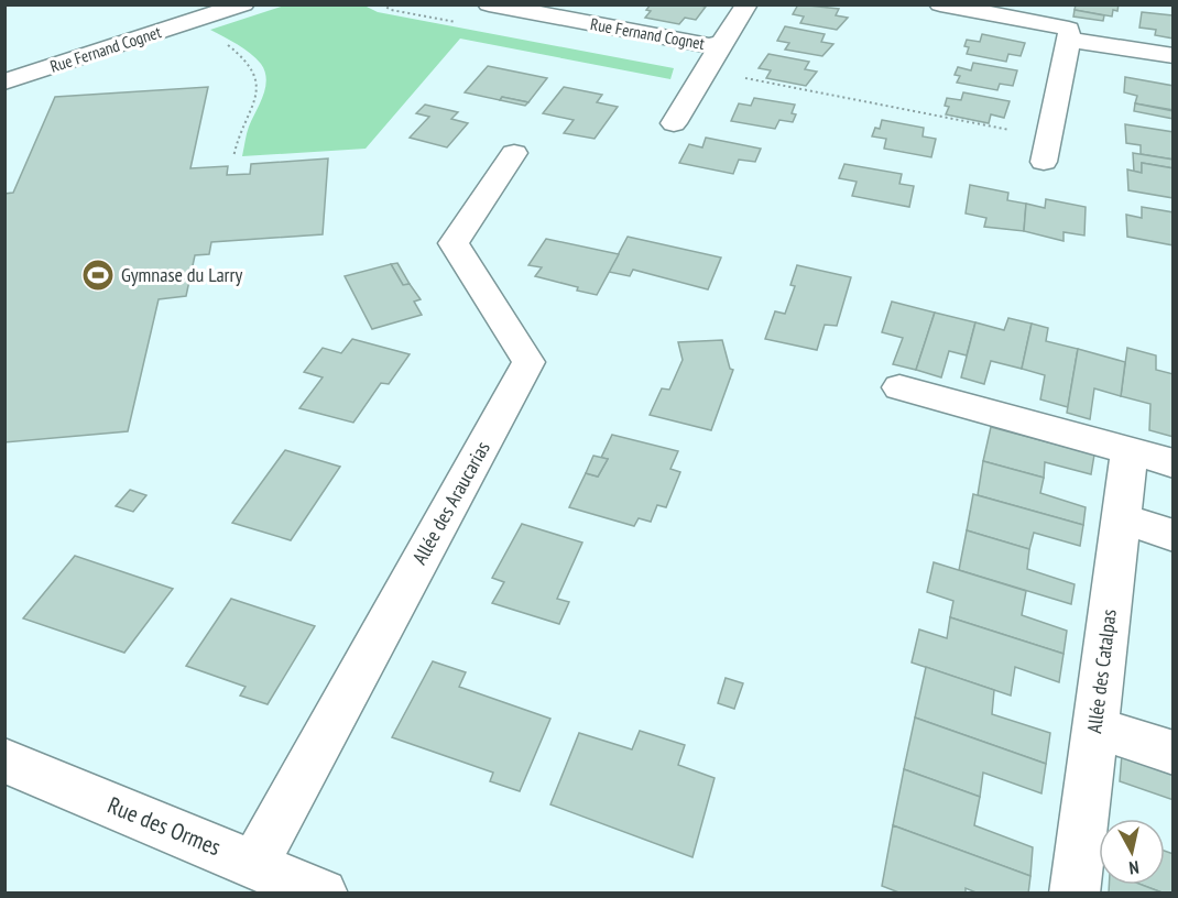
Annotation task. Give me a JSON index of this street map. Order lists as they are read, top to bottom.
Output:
{
  "streets": {
    "street": [
      "Rue Fernand Cognet",
      "Allée des Araucarias",
      "Allée des Catalpas",
      "Rue des Ormes"
    ]
  },
  "crossings": [
    ["Allée des Araucarias", "Rue des Ormes"]
  ],
  "places": {
    "sports": ["Gymnase du Larry"]
  },
  "north": "bottom"
}
